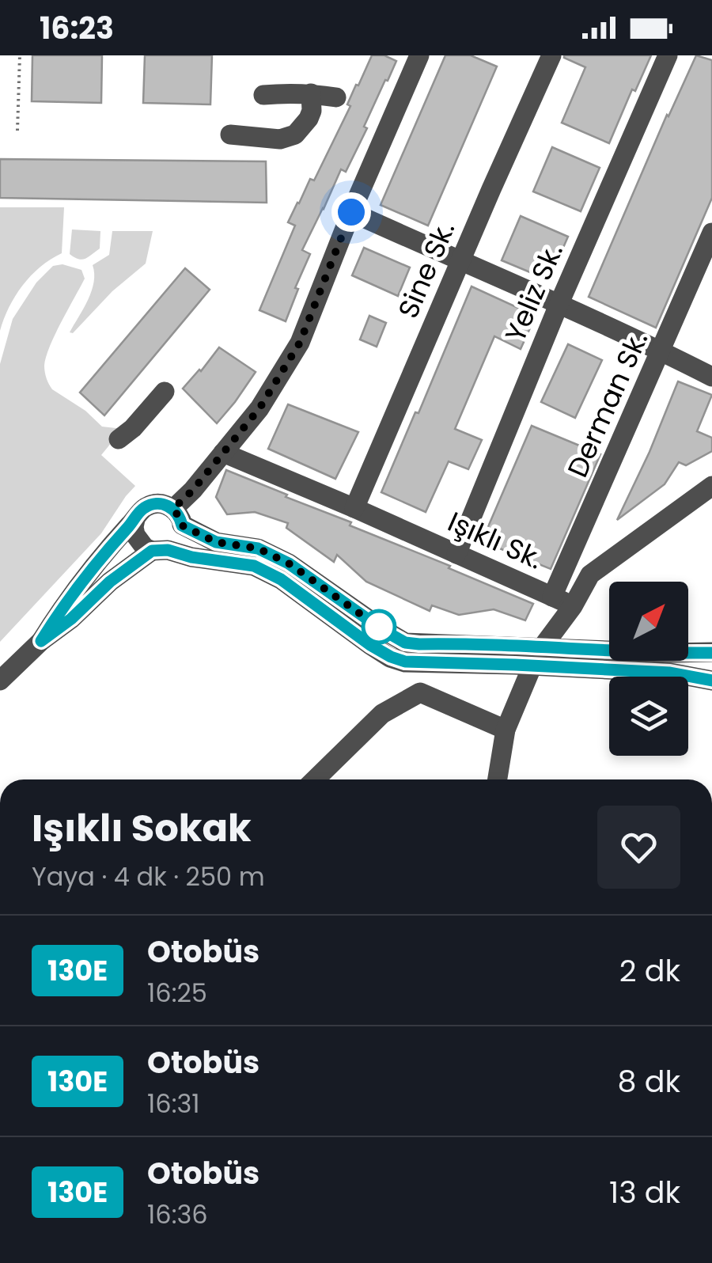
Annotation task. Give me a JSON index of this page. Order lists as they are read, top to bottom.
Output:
{
  "streets": {
    "street": [
      "Sine Sk.",
      "Yeliz Sk.",
      "Derman Sk.",
      "Işıklı Sk."
    ]
  },
  "crossings": [
    ["Sine Sk.", "Işıklı Sk."],
    ["Yeliz Sk.", "Işıklı Sk."],
    ["Derman Sk.", "Işıklı Sk."]
  ],
  "lines": ["bus line 130E"],
  "north": "top right",
  "page": {
    "status": "16:23",
    "heading": ["Işıklı Sokak", "Yaya · 4 dk · 250 m"],
    "list": [
      {
        "mark": "130E",
        "name": "Otobüs",
        "note": "16:25",
        "value": "2 dk"
      },
      {
        "mark": "130E",
        "name": "Otobüs",
        "note": "16:31",
        "value": "8 dk"
      },
      {
        "mark": "130E",
        "name": "Otobüs",
        "note": "16:36",
        "value": "13 dk"
      }
    ]
  }
}
